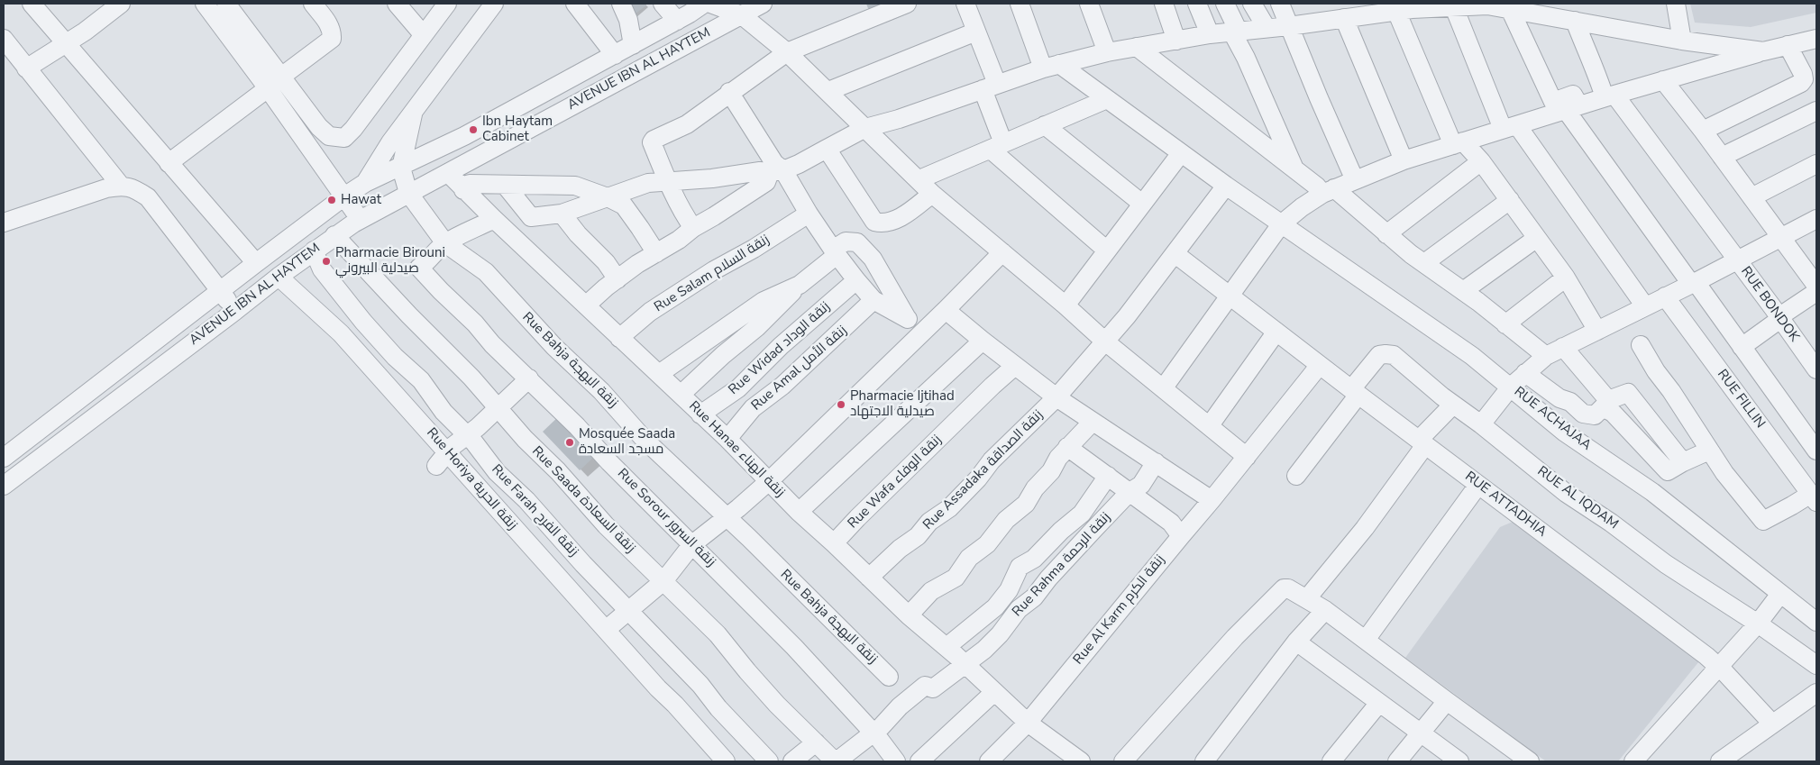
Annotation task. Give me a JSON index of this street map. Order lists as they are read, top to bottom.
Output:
{
  "streets": {
    "street": [
      "AVENUE IBN AL HAYTEM",
      "Rue Salam زنقة السلام",
      "RUE BONDOK",
      "Rue Widad زنقة الوداد",
      "Rue Bahja زنقة البهجة",
      "Rue Amal زنقة الأمل",
      "RUE FILLIN",
      "RUE ACHAJAA",
      "Rue Hanae زنقة الهناء",
      "Rue Assadaka زنقة الصداقة",
      "Rue Horiya زنقة الحرية",
      "Rue Wafa زنقة الوفاء",
      "RUE AL IQDAM",
      "Rue Saada زنقة السعادة",
      "RUE ATTADHIA",
      "Rue Farah زنقة الفرح",
      "Rue Sorour زنقة السرور",
      "Rue Rahma زنقة الرحمة",
      "Rue Al Karm زنقة الكرم"
    ]
  },
  "crossings": [
    ["AVENUE IBN AL HAYTEM", "Rue Bahja زنقة البهجة"],
    ["AVENUE IBN AL HAYTEM", "Rue Hanae زنقة الهناء"],
    ["AVENUE IBN AL HAYTEM", "Rue Horiya زنقة الحرية"],
    ["AVENUE IBN AL HAYTEM", "Rue Saada زنقة السعادة"],
    ["AVENUE IBN AL HAYTEM", "Rue Farah زنقة الفرح"],
    ["Rue Salam زنقة السلام", "Rue Hanae زنقة الهناء"],
    ["Rue Widad زنقة الوداد", "Rue Hanae زنقة الهناء"],
    ["Rue Bahja زنقة البهجة", "Rue Sorour زنقة السرور"],
    ["Rue Amal زنقة الأمل", "Rue Hanae زنقة الهناء"],
    ["RUE ACHAJAA", "Rue Assadaka زنقة الصداقة"],
    ["Rue Hanae زنقة الهناء", "Rue Assadaka زنقة الصداقة"],
    ["Rue Hanae زنقة الهناء", "Rue Wafa زنقة الوفاء"],
    ["Rue Hanae زنقة الهناء", "Rue Sorour زنقة السرور"],
    ["Rue Hanae زنقة الهناء", "Rue Rahma زنقة الرحمة"],
    ["Rue Hanae زنقة الهناء", "Rue Al Karm زنقة الكرم"],
    ["Rue Assadaka زنقة الصداقة", "RUE ATTADHIA"],
    ["RUE AL IQDAM", "RUE ATTADHIA"],
    ["RUE ATTADHIA", "Rue Al Karm زنقة الكرم"],
    ["Rue Sorour زنقة السرور", "Rue Rahma زنقة الرحمة"]
  ],
  "places": [
    "Ibn Haytam Cabinet",
    "Hawat",
    "Pharmacie Birouni صيدلية البيروني",
    "Pharmacie Ijtihad صيدلية الاجتهاد",
    "Mosquée Saada مسجد السعادة"
  ]
}
